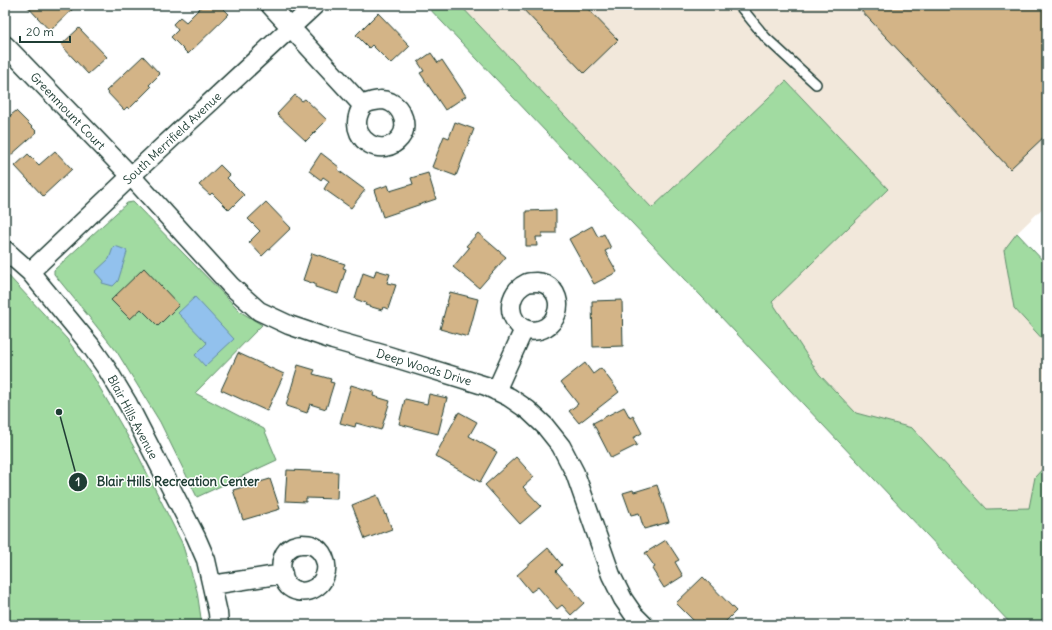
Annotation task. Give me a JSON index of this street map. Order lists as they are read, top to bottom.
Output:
{
  "streets": {
    "street": [
      "Greenmount Court",
      "South Merrifield Avenue",
      "Deep Woods Drive",
      "Blair Hills Avenue"
    ]
  },
  "crossings": [
    ["Greenmount Court", "South Merrifield Avenue"],
    ["Greenmount Court", "Deep Woods Drive"],
    ["South Merrifield Avenue", "Deep Woods Drive"],
    ["South Merrifield Avenue", "Blair Hills Avenue"]
  ],
  "places": ["Blair Hills Recreation Center"],
  "scale_bar": "20 m"
}
